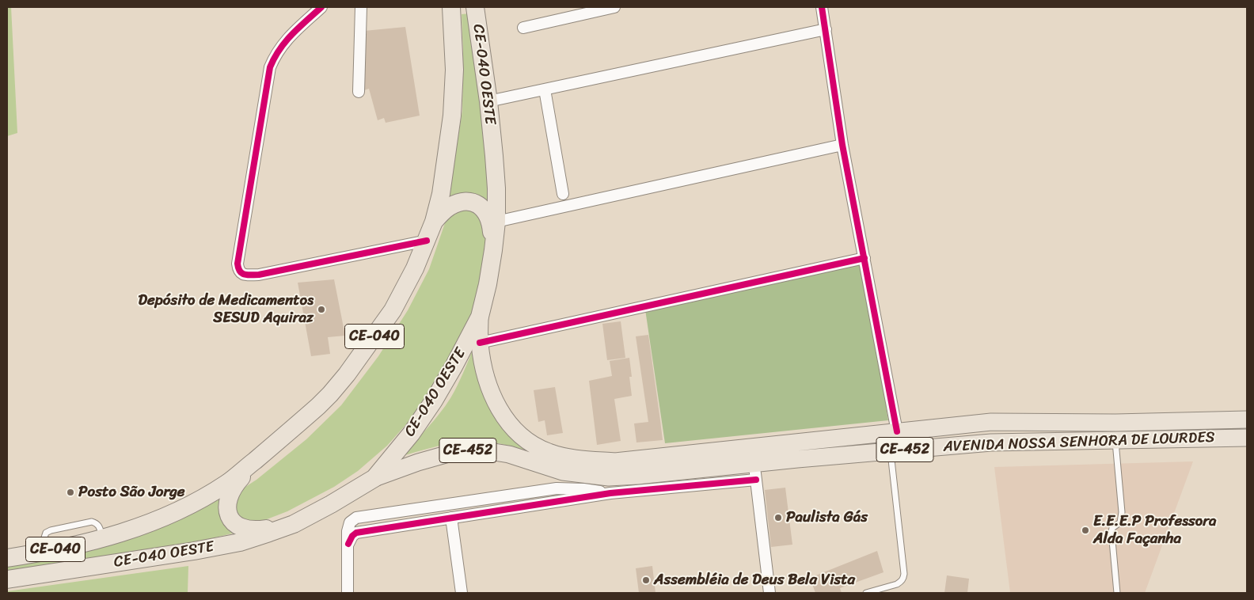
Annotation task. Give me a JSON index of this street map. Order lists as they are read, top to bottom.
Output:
{
  "streets": {
    "highway": ["CE-040 OESTE", "CE-040"],
    "main road": ["AVENIDA NOSSA SENHORA DE LOURDES", "CE-452"]
  },
  "crossings": [
    ["CE-040 OESTE", "AVENIDA NOSSA SENHORA DE LOURDES"],
    ["CE-040 OESTE", "CE-452"],
    ["AVENIDA NOSSA SENHORA DE LOURDES", "CE-452"]
  ],
  "places": [
    "Depósito de Medicamentos SESUD Aquiraz",
    "Posto São Jorge",
    "Paulista Gás",
    "E.E.E.P Professora Alda Façanha",
    "Assembléia de Deus Bela Vista"
  ]
}
